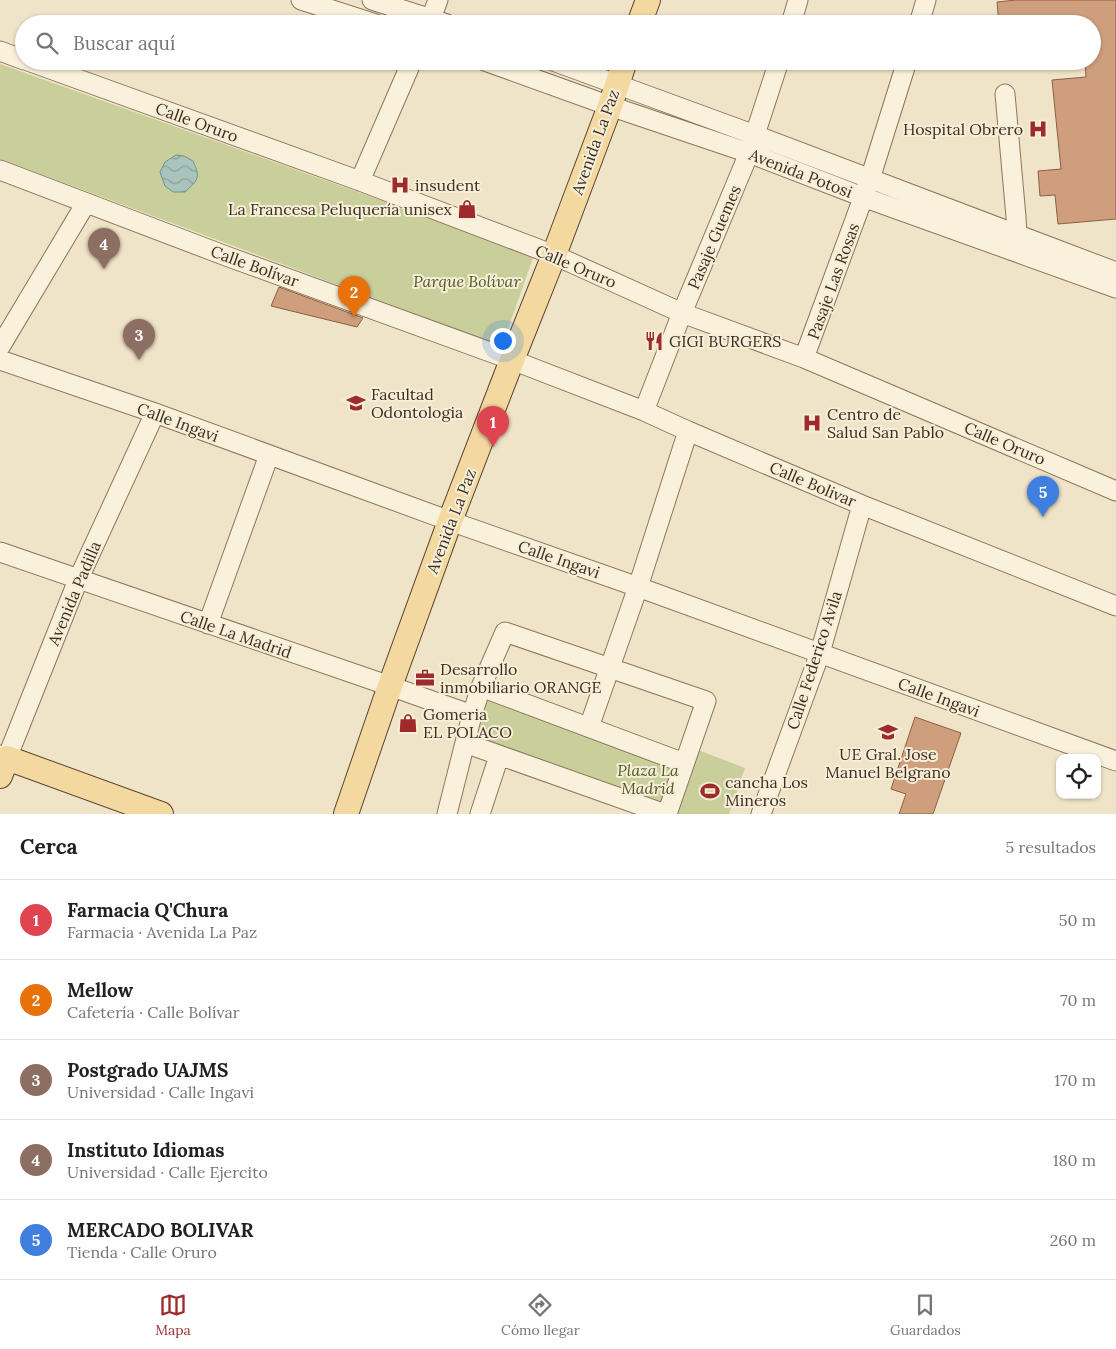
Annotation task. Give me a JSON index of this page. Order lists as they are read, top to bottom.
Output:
{
  "streets": {
    "main road": ["Avenida La Paz"],
    "street": [
      "Calle Oruro",
      "Avenida Potosi",
      "Pasaje Guemes",
      "Calle Bolívar",
      "Pasaje Las Rosas",
      "Calle Ingavi",
      "Calle Bolivar",
      "Avenida Padilla",
      "Calle La Madrid",
      "Calle Federico Avila"
    ]
  },
  "crossings": [
    ["Calle Oruro", "Avenida La Paz"],
    ["Calle Oruro", "Pasaje Guemes"],
    ["Calle Oruro", "Pasaje Las Rosas"],
    ["Avenida La Paz", "Avenida Potosi"],
    ["Avenida La Paz", "Calle Bolívar"],
    ["Avenida La Paz", "Calle Ingavi"],
    ["Avenida La Paz", "Calle Bolivar"],
    ["Avenida La Paz", "Calle La Madrid"],
    ["Avenida Potosi", "Pasaje Guemes"],
    ["Avenida Potosi", "Pasaje Las Rosas"],
    ["Pasaje Guemes", "Calle Bolivar"],
    ["Calle Bolívar", "Calle Bolivar"],
    ["Calle Ingavi", "Avenida Padilla"],
    ["Calle Ingavi", "Calle Federico Avila"],
    ["Calle Bolivar", "Calle Federico Avila"],
    ["Avenida Padilla", "Calle La Madrid"]
  ],
  "parks": ["Parque Bolívar", "Plaza La Madrid"],
  "places": {
    "hospital": ["Hospital Obrero", "insudent", "Centro de Salud San Pablo"],
    "shop": ["La Francesa Peluquería unisex", "Gomeria EL POLACO"],
    "restaurant": ["GIGI BURGERS"],
    "school or university": ["Facultad Odontologia", "UE Gral. Jose Manuel Belgrano"],
    "office": ["Desarrollo inmobiliario ORANGE"],
    "sports": ["cancha Los Mineros"]
  },
  "page": {
    "search": "Buscar aquí",
    "pins": [
      "4",
      "2",
      "3",
      "1",
      "5"
    ],
    "heading": ["Cerca", "5 resultados"],
    "list": [
      {
        "mark": "1",
        "name": "Farmacia Q'Chura",
        "note": "Farmacia · Avenida La Paz",
        "value": "50 m"
      },
      {
        "mark": "2",
        "name": "Mellow",
        "note": "Cafetería · Calle Bolívar",
        "value": "70 m"
      },
      {
        "mark": "3",
        "name": "Postgrado UAJMS",
        "note": "Universidad · Calle Ingavi",
        "value": "170 m"
      },
      {
        "mark": "4",
        "name": "Instituto Idiomas",
        "note": "Universidad · Calle Ejercito",
        "value": "180 m"
      },
      {
        "mark": "5",
        "name": "MERCADO BOLIVAR",
        "note": "Tienda · Calle Oruro",
        "value": "260 m"
      }
    ],
    "nav": ["Mapa", "Cómo llegar", "Guardados"]
  }
}
